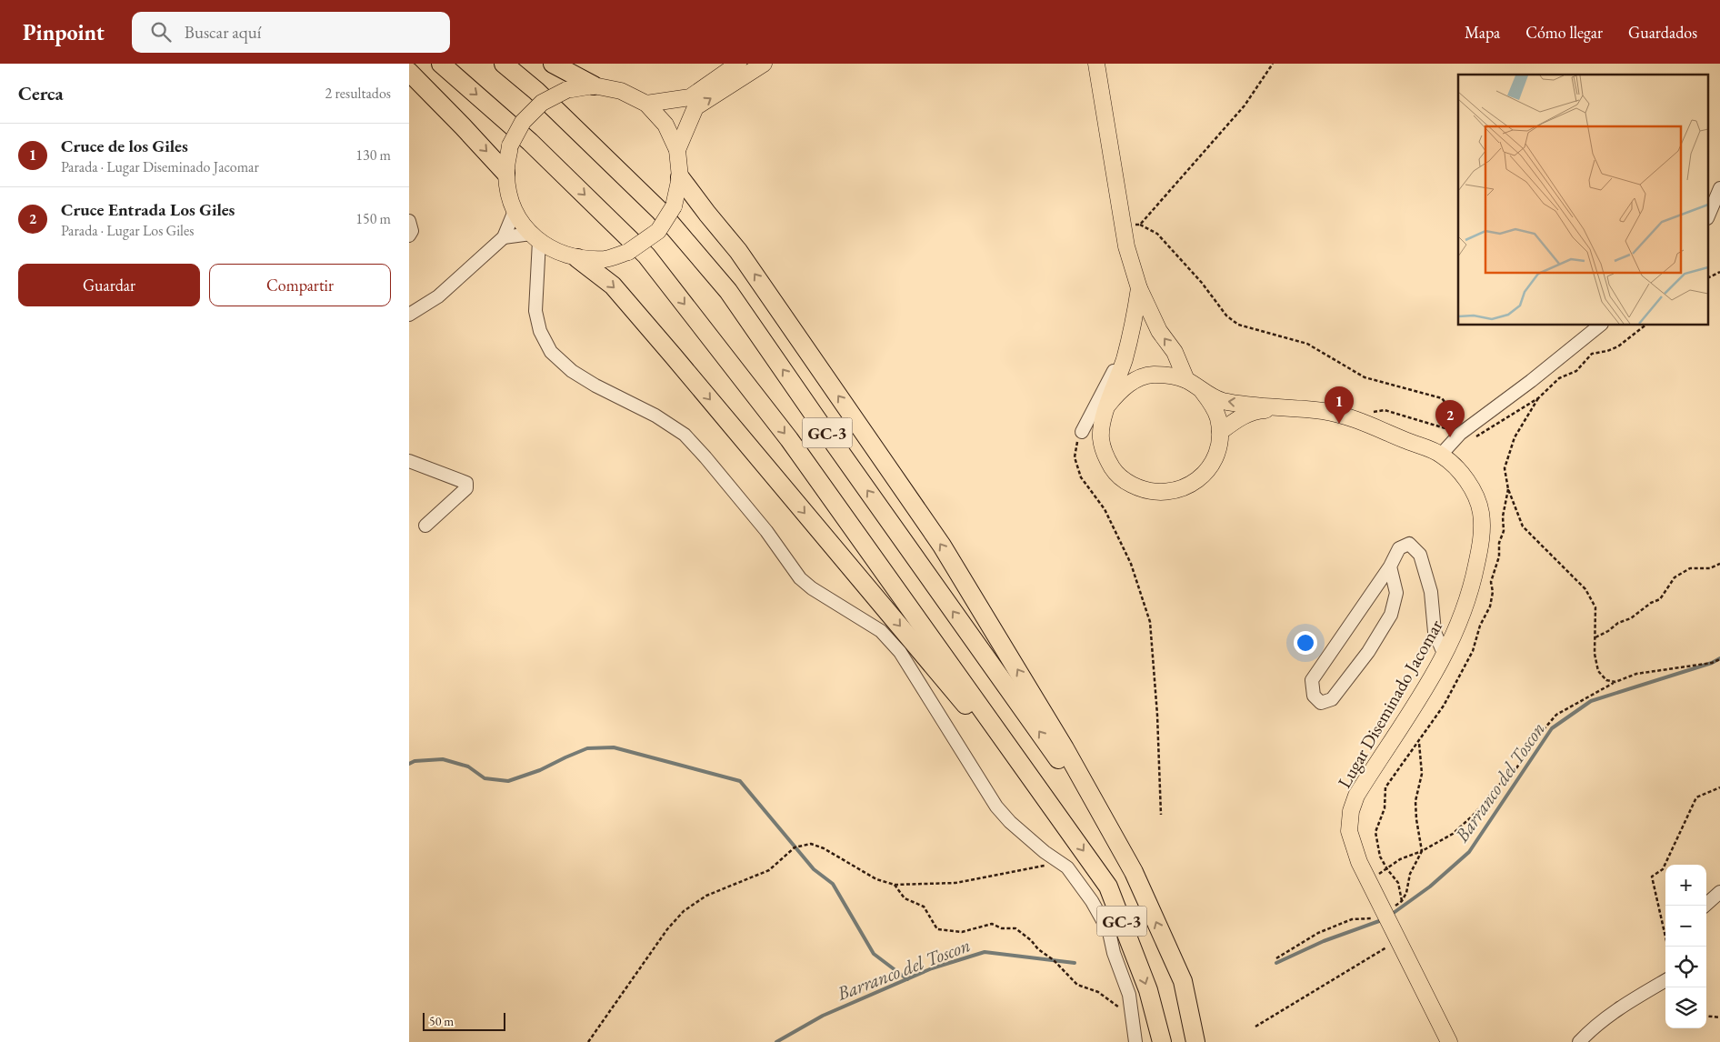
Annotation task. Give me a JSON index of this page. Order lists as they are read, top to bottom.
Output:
{
  "streets": {
    "highway": ["GC-3"],
    "main road": ["Lugar Diseminado Jacomar"]
  },
  "water": ["Barranco del Toscon"],
  "scale_bar": "50 m",
  "page": {
    "header": "Pinpoint",
    "search": "Buscar aquí",
    "nav": ["Mapa", "Cómo llegar", "Guardados"],
    "heading": ["Cerca", "2 resultados"],
    "list": [
      {
        "mark": "1",
        "name": "Cruce de los Giles",
        "note": "Parada · Lugar Diseminado Jacomar",
        "value": "130 m"
      },
      {
        "mark": "2",
        "name": "Cruce Entrada Los Giles",
        "note": "Parada · Lugar Los Giles",
        "value": "150 m"
      }
    ],
    "buttons": ["Guardar", "Compartir"],
    "pins": ["1", "2"],
    "map_buttons": ["+", "−"],
    "scale": "50 m"
  }
}
